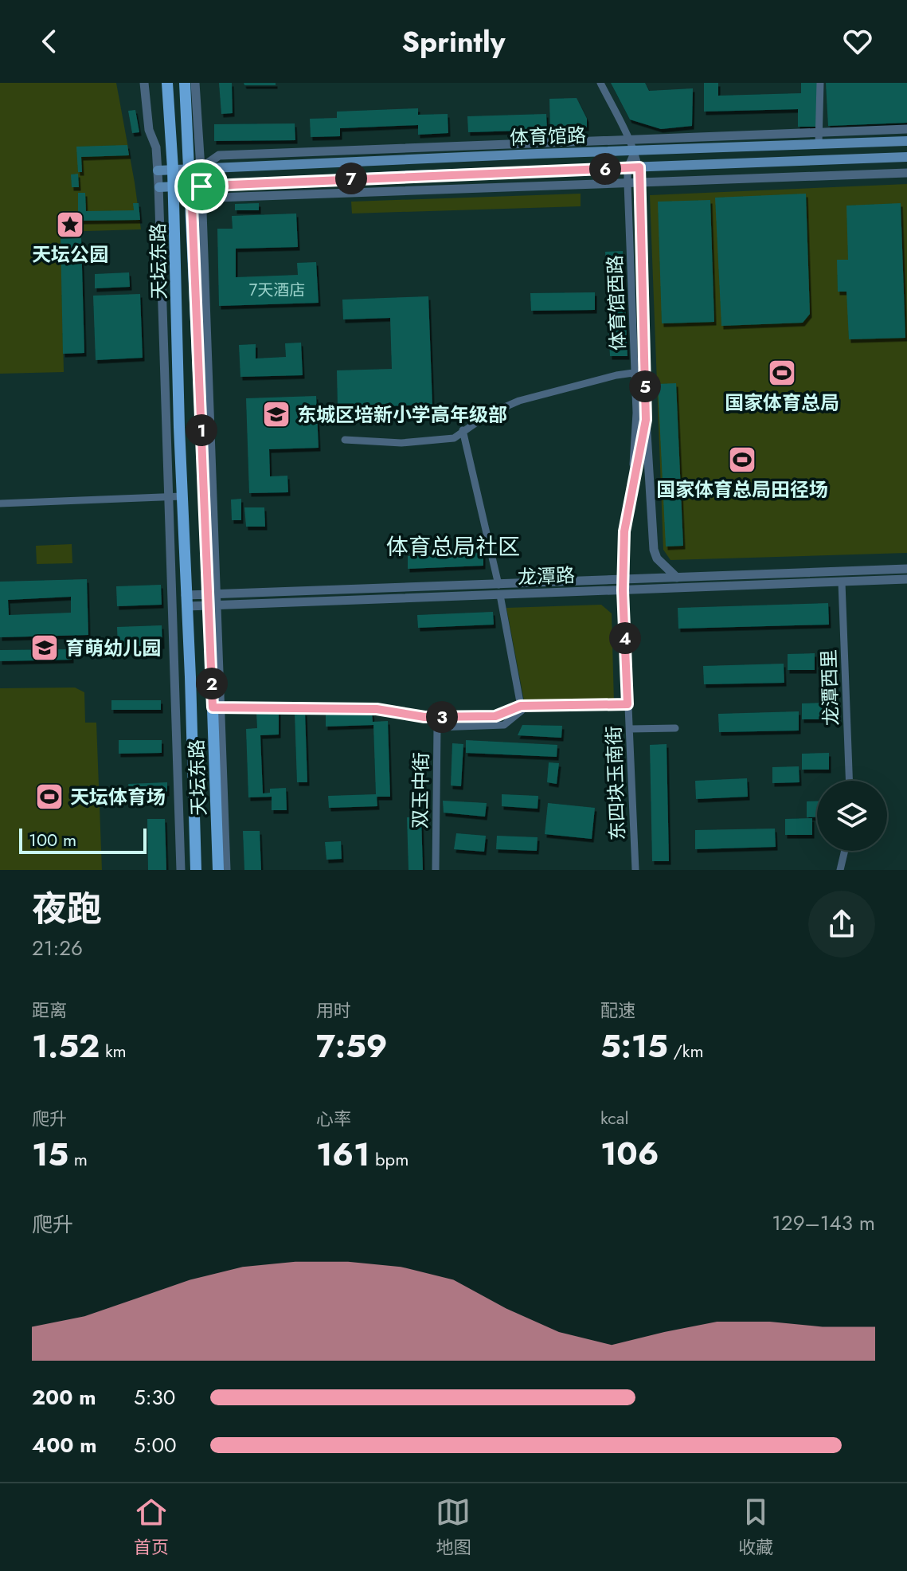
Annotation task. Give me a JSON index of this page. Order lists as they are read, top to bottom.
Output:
{
  "streets": {
    "main road": ["体育馆路", "天坛东路"],
    "street": [
      "体育馆西路",
      "龙潭路",
      "龙潭西里",
      "东四块玉南街",
      "双玉中街"
    ]
  },
  "crossings": [
    ["体育馆路", "天坛东路"],
    ["体育馆路", "体育馆西路"],
    ["天坛东路", "龙潭路"],
    ["体育馆西路", "龙潭路"],
    ["体育馆西路", "东四块玉南街"],
    ["龙潭路", "龙潭西里"],
    ["龙潭路", "东四块玉南街"]
  ],
  "districts": ["体育总局社区"],
  "places": {
    "place": ["天坛公园"],
    "sports": ["国家体育总局", "国家体育总局田径场", "天坛体育场"],
    "school or university": ["东城区培新小学高年级部", "育萌幼儿园"]
  },
  "house_numbers": ["7天酒店"],
  "scale_bar": "100 m",
  "page": {
    "header": "Sprintly",
    "pins": [
      "6",
      "7",
      "5",
      "1",
      "4",
      "2",
      "3"
    ],
    "scale": "100 m",
    "heading": ["夜跑", "21:26"],
    "stats": [
      ["距离", "1.52 km"],
      ["用时", "7:59"],
      ["配速", "5:15 /km"],
      ["爬升", "15 m"],
      ["心率", "161 bpm"],
      ["kcal", "106"]
    ],
    "chart": ["爬升", "129–143 m"],
    "list": [
      {
        "name": "200 m",
        "note": "5:30"
      },
      {
        "name": "400 m",
        "note": "5:00"
      }
    ],
    "tabs": ["首页", "地图", "收藏"]
  }
}
